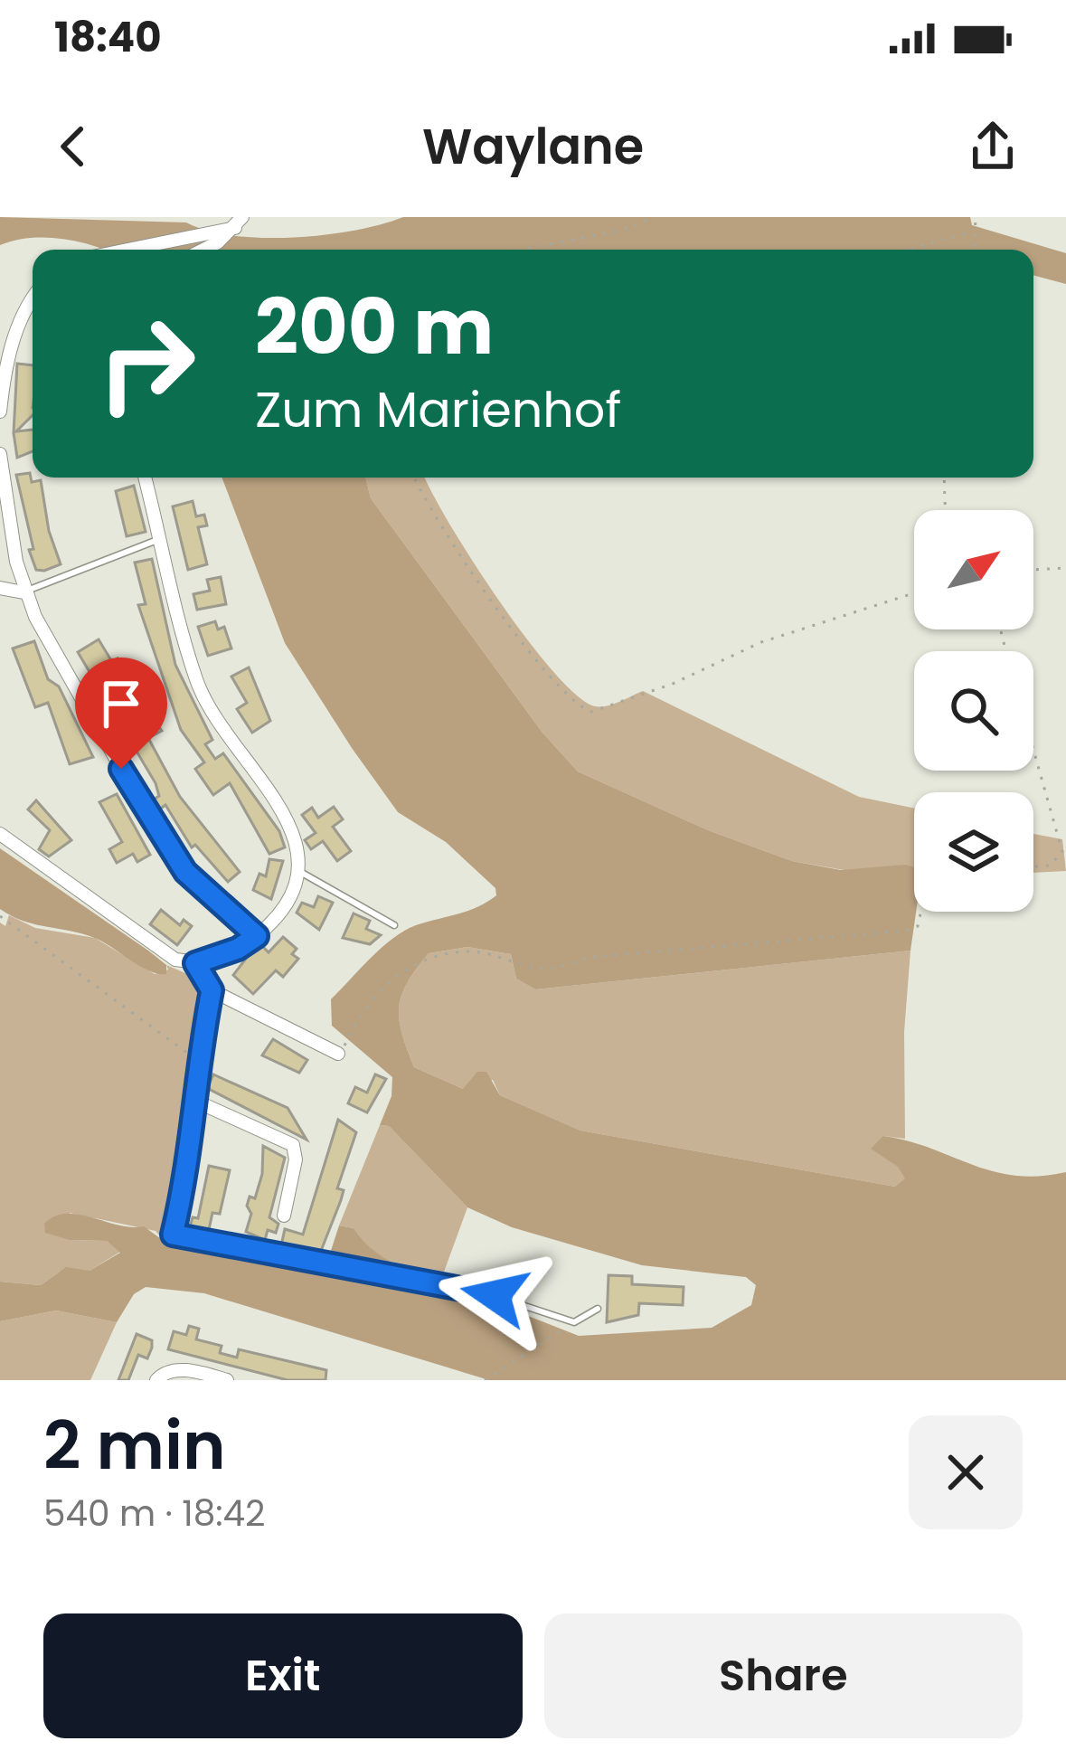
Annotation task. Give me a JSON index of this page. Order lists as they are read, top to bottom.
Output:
{
  "north": "top right",
  "page": {
    "status": "18:40",
    "header": "Waylane",
    "turn": ["200 m", "Zum Marienhof"],
    "heading": ["2 min", "540 m · 18:42"],
    "buttons": ["Exit", "Share"]
  }
}
